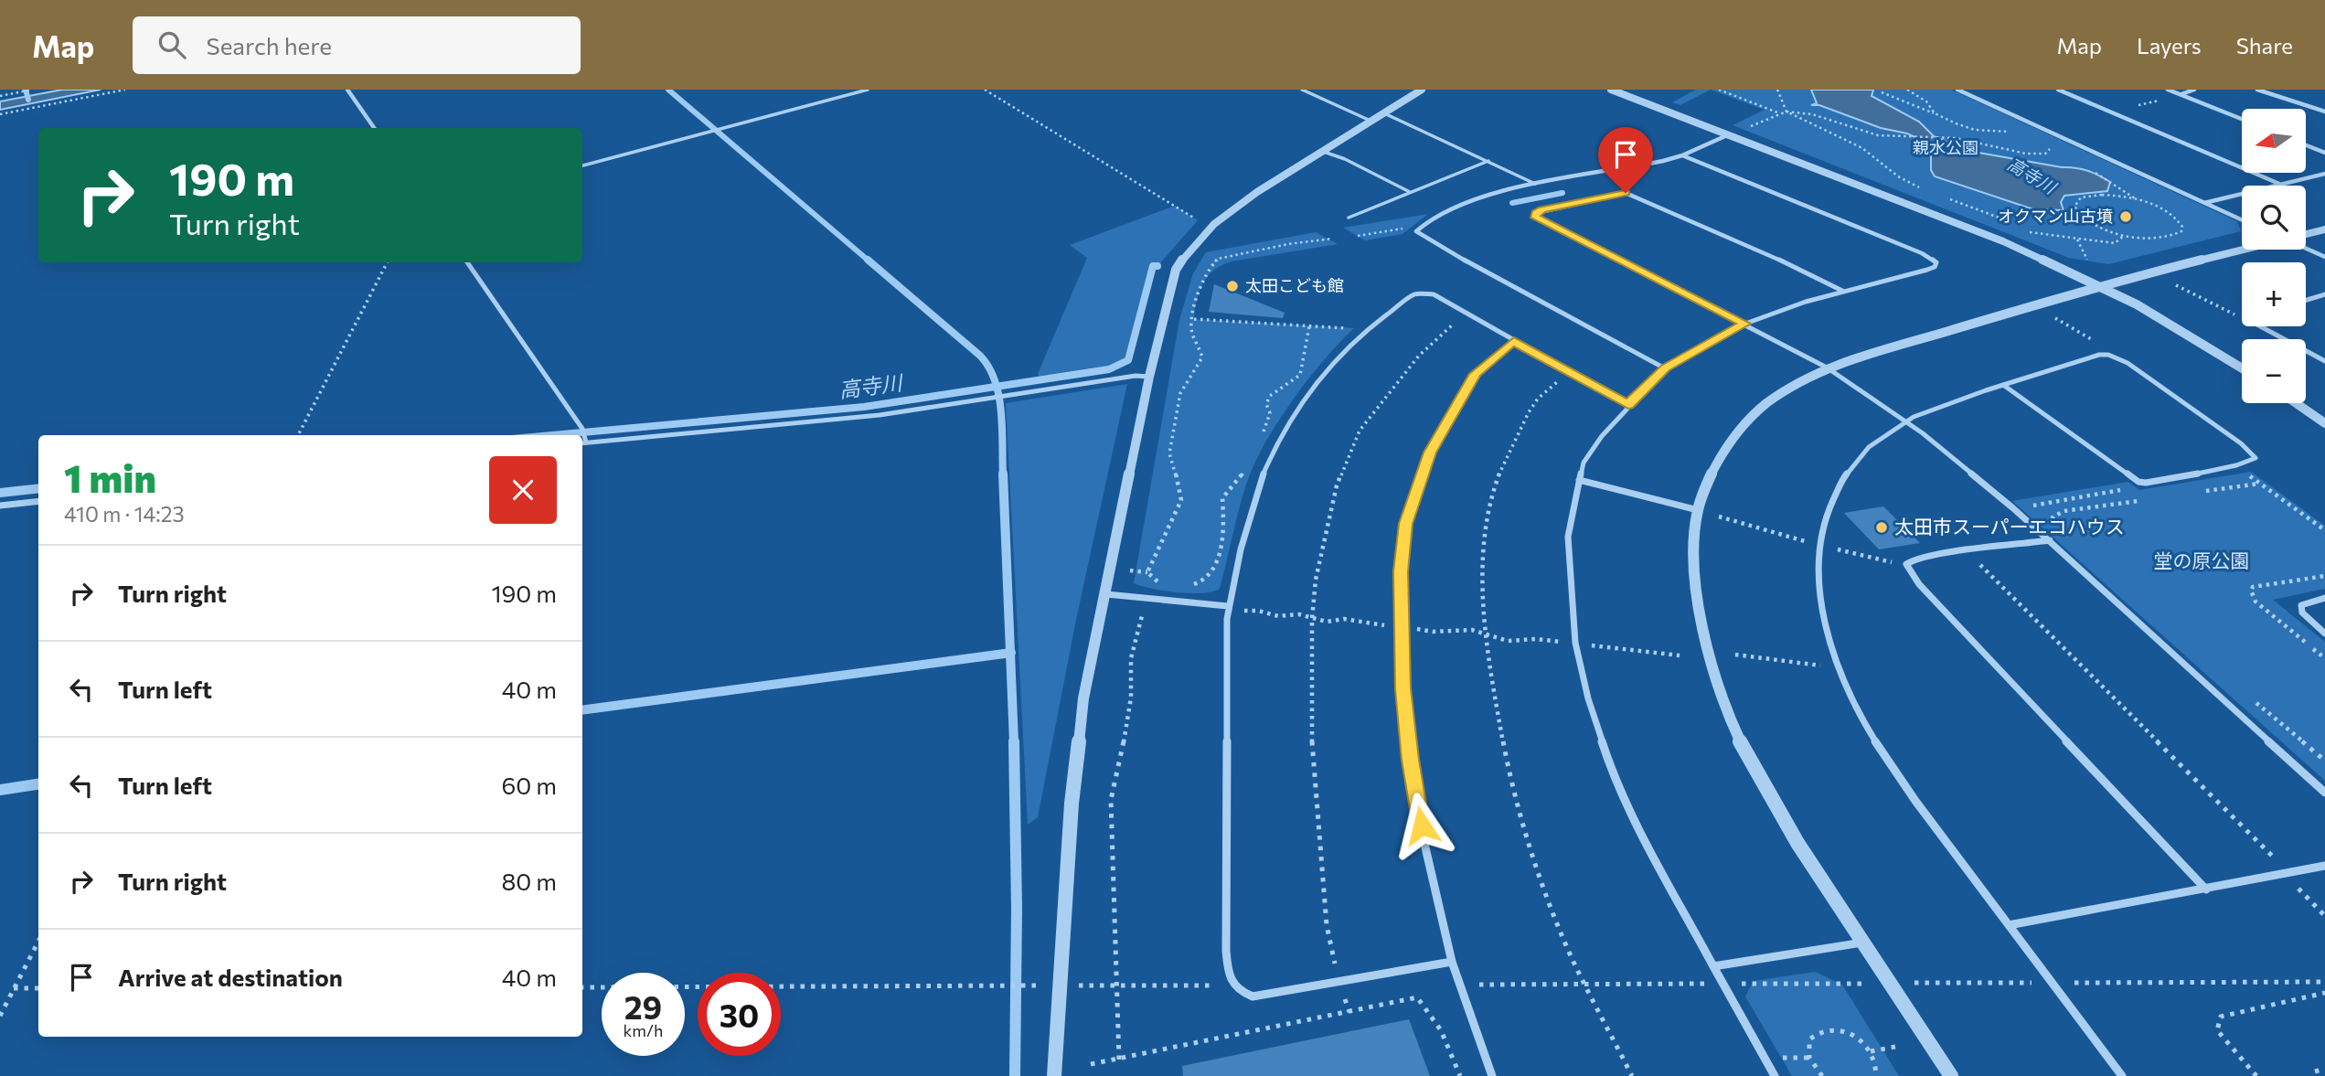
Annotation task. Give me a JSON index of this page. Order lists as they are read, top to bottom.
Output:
{
  "water": ["高寺川"],
  "parks": ["親水公園", "堂の原公園"],
  "places": ["オクマン山古墳", "太田こども館", "太田市スーパーエコハウス"],
  "north": "left",
  "page": {
    "header": "Map",
    "search": "Search here",
    "nav": ["Map", "Layers", "Share"],
    "map_buttons": ["+", "−"],
    "turn": ["190 m", "Turn right"],
    "heading": ["1 min", "410 m · 14:23"],
    "list": [
      {
        "name": "Turn right",
        "value": "190 m"
      },
      {
        "name": "Turn left",
        "value": "40 m"
      },
      {
        "name": "Turn left",
        "value": "60 m"
      },
      {
        "name": "Turn right",
        "value": "80 m"
      },
      {
        "name": "Arrive at destination",
        "value": "40 m"
      }
    ],
    "speed": "29 km/h",
    "limit": "30"
  }
}
